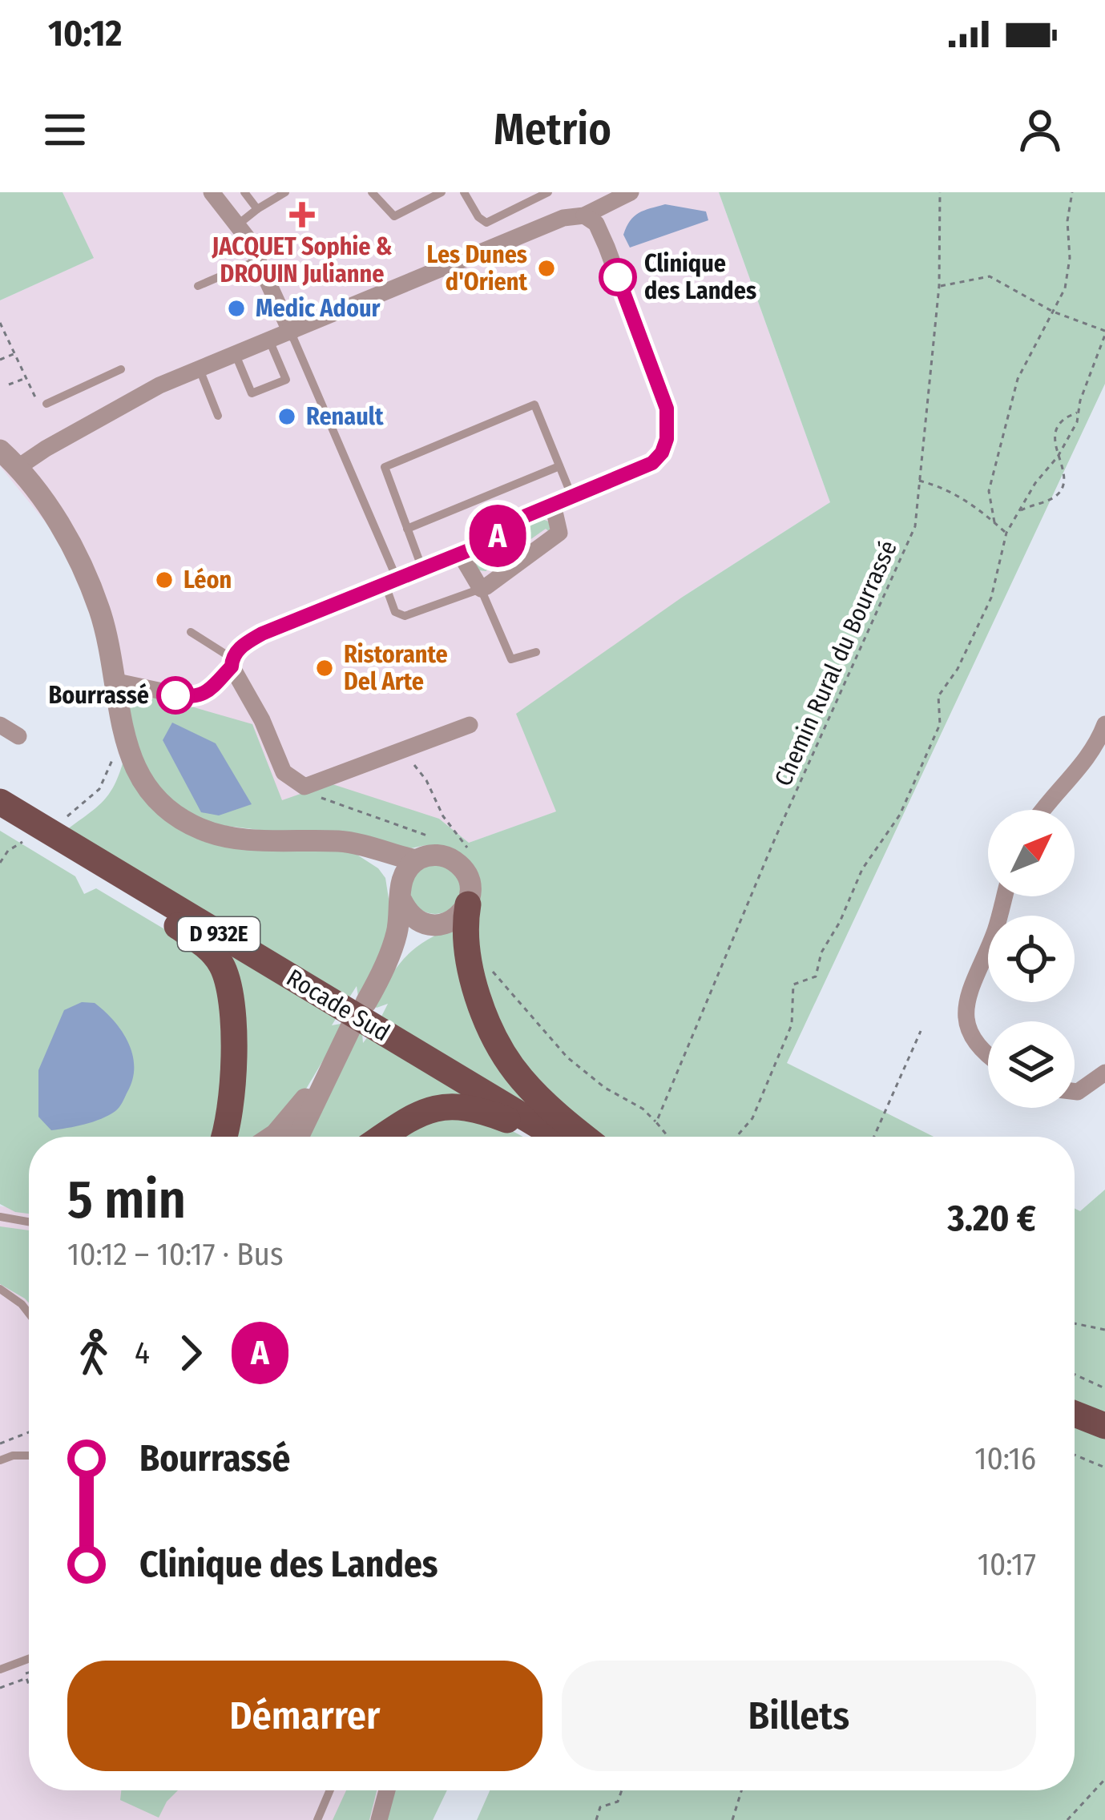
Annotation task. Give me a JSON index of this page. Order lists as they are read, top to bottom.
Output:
{
  "streets": {
    "main road": ["D 932E", "Rocade Sud"],
    "path": ["Chemin Rural du Bourrassé"]
  },
  "places": {
    "health": ["JACQUET Sophie & DROUIN Julianne"],
    "other": [
      "Les Dunes d'Orient",
      "Clinique des Landes",
      "Medic Adour",
      "Renault",
      "Léon",
      "Ristorante Del Arte",
      "Bourrassé"
    ]
  },
  "lines": ["bus line A"],
  "north": "top right",
  "page": {
    "status": "10:12",
    "header": "Metrio",
    "on_map": "A",
    "heading": ["5 min", "10:12 – 10:17 · Bus", "3.20 €"],
    "legs": ["4", "A"],
    "list": [
      {
        "name": "Bourrassé",
        "value": "10:16"
      },
      {
        "name": "Clinique des Landes",
        "value": "10:17"
      }
    ],
    "buttons": ["Démarrer", "Billets"]
  }
}
